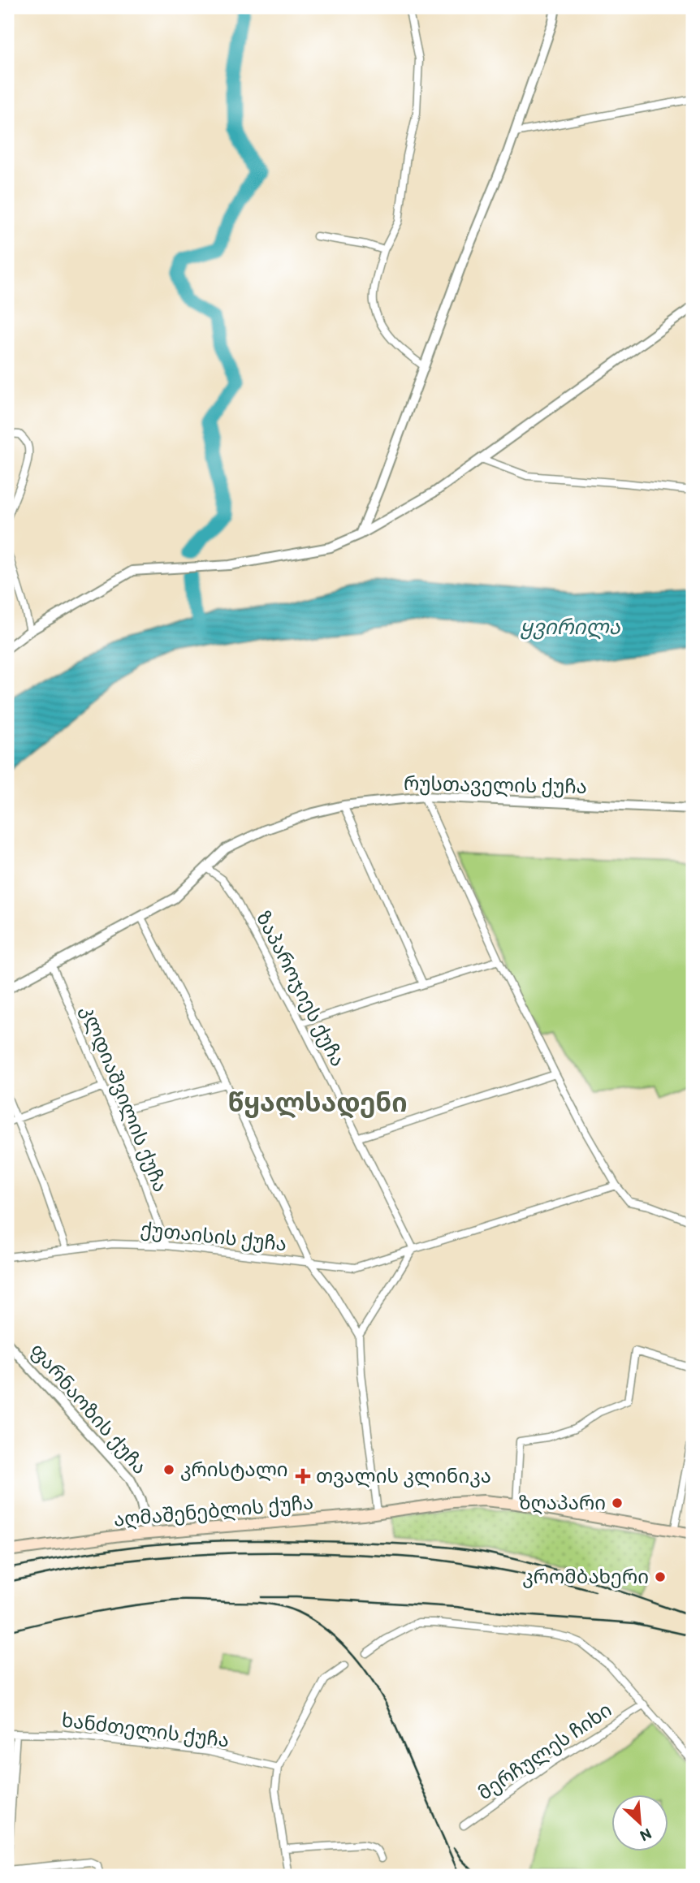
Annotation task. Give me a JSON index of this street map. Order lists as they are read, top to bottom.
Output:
{
  "streets": {
    "main road": ["აღმაშენებლის ქუჩა"],
    "street": [
      "რუსთაველის ქუჩა",
      "ზაპაროჯიეს ქუჩა",
      "კლდიაშვილის ქუჩა",
      "ქუთაისის ქუჩა",
      "ფარნაოზის ქუჩა",
      "ხანძთელის ქუჩა",
      "მერჩულეს ჩიხი"
    ]
  },
  "crossings": [
    ["რუსთაველის ქუჩა", "ზაპაროჯიეს ქუჩა"],
    ["რუსთაველის ქუჩა", "კლდიაშვილის ქუჩა"],
    ["ზაპაროჯიეს ქუჩა", "ქუთაისის ქუჩა"],
    ["კლდიაშვილის ქუჩა", "ქუთაისის ქუჩა"],
    ["ფარნაოზის ქუჩა", "აღმაშენებლის ქუჩა"]
  ],
  "districts": ["წყალსადენი"],
  "water": ["ყვირილა"],
  "places": {
    "other": ["კრისტალი", "ზღაპარი", "კრომბახერი"],
    "health": ["თვალის კლინიკა"]
  },
  "north": "bottom right"
}
